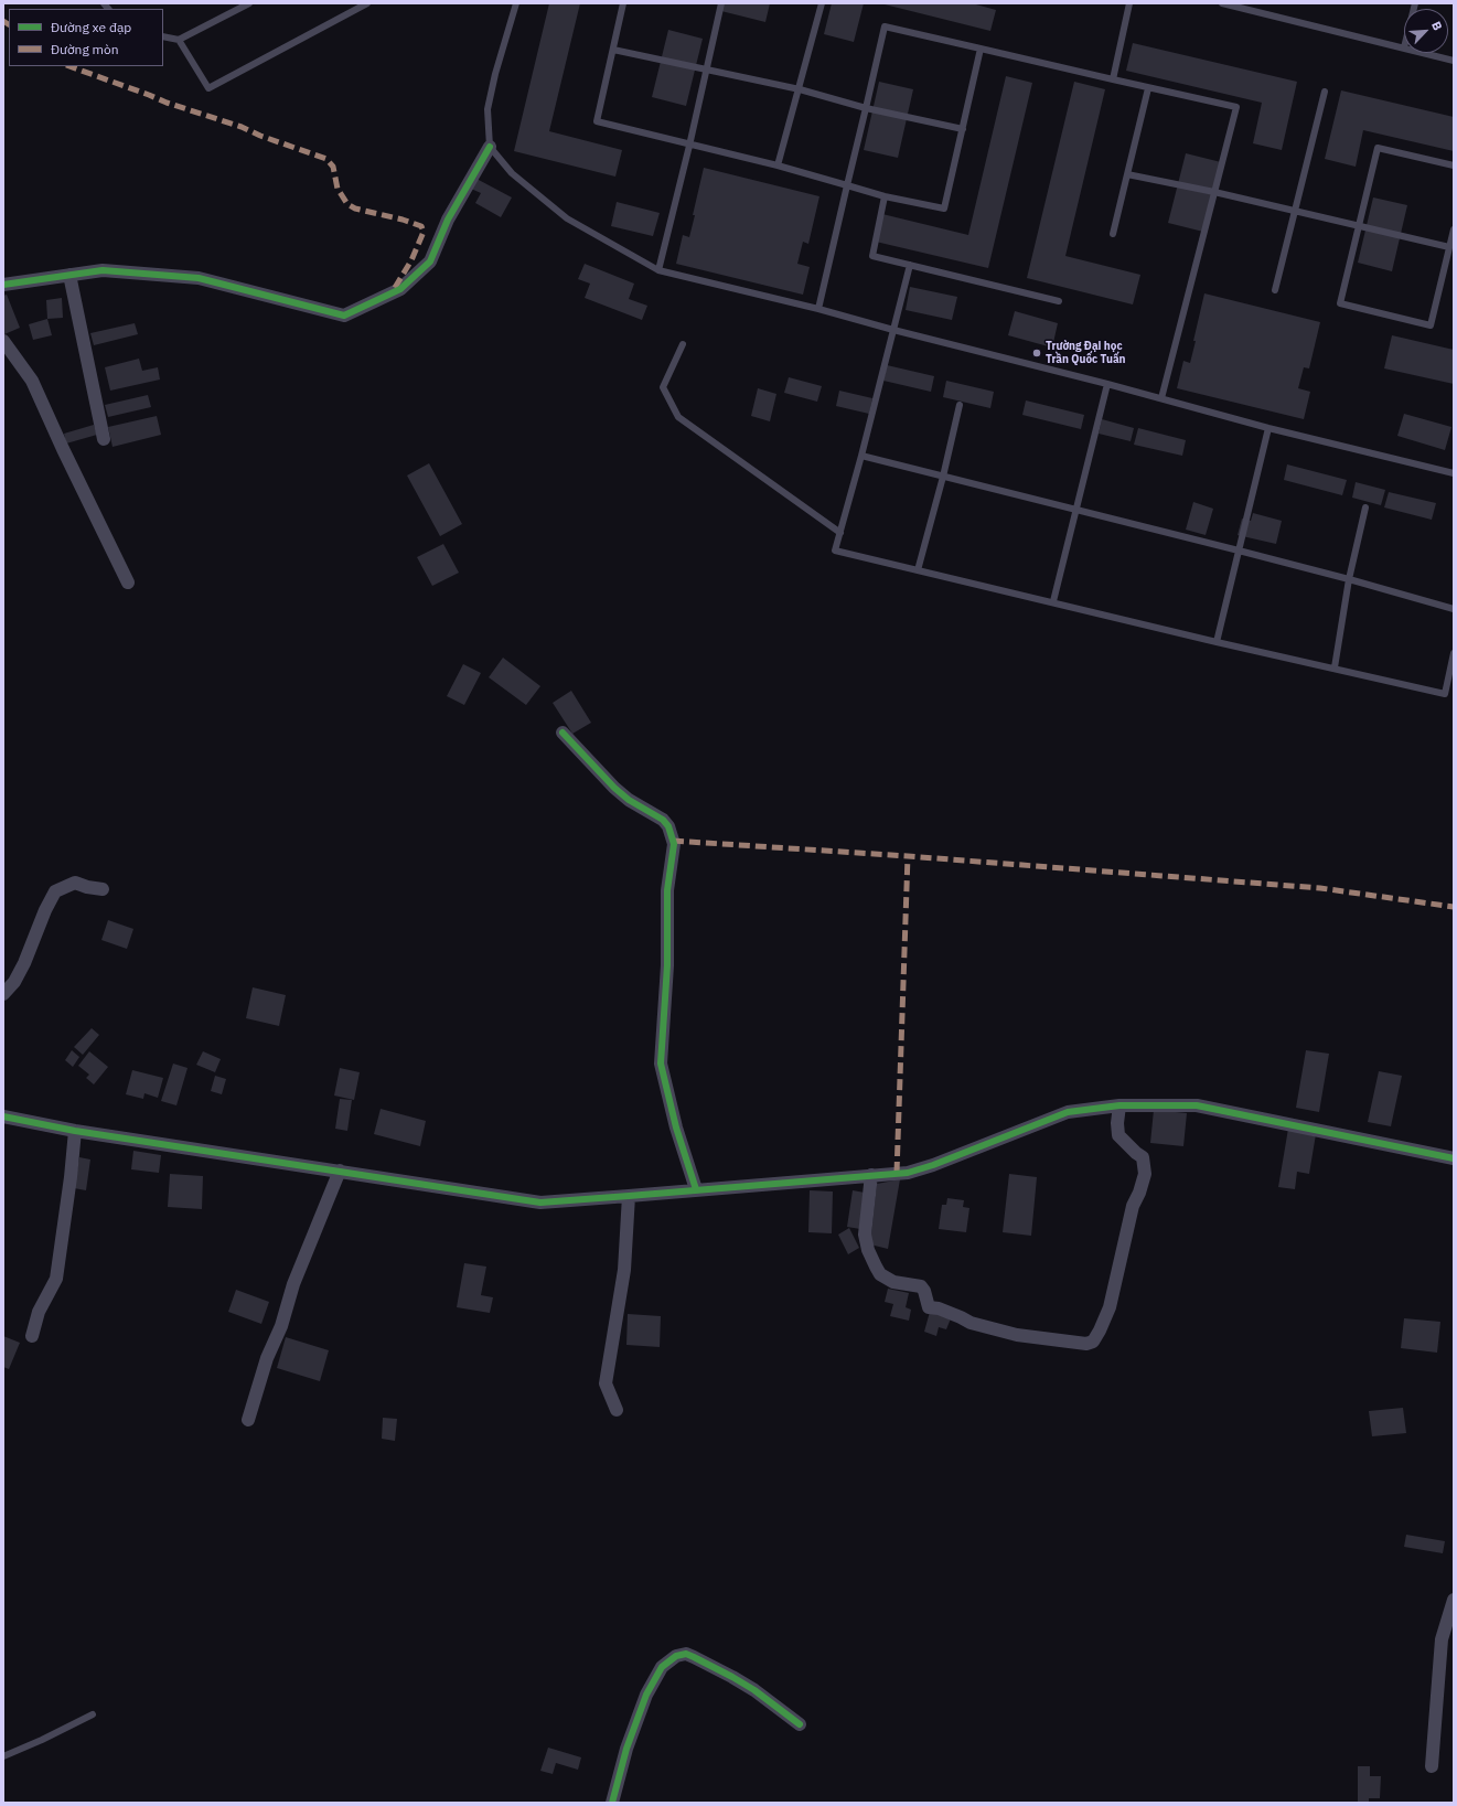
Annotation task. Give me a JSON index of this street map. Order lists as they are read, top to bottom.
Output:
{
  "places": ["Trường Đại học Trần Quốc Tuấn"],
  "legend": ["Đường xe đạp", "Đường mòn"],
  "north": "top right"
}
